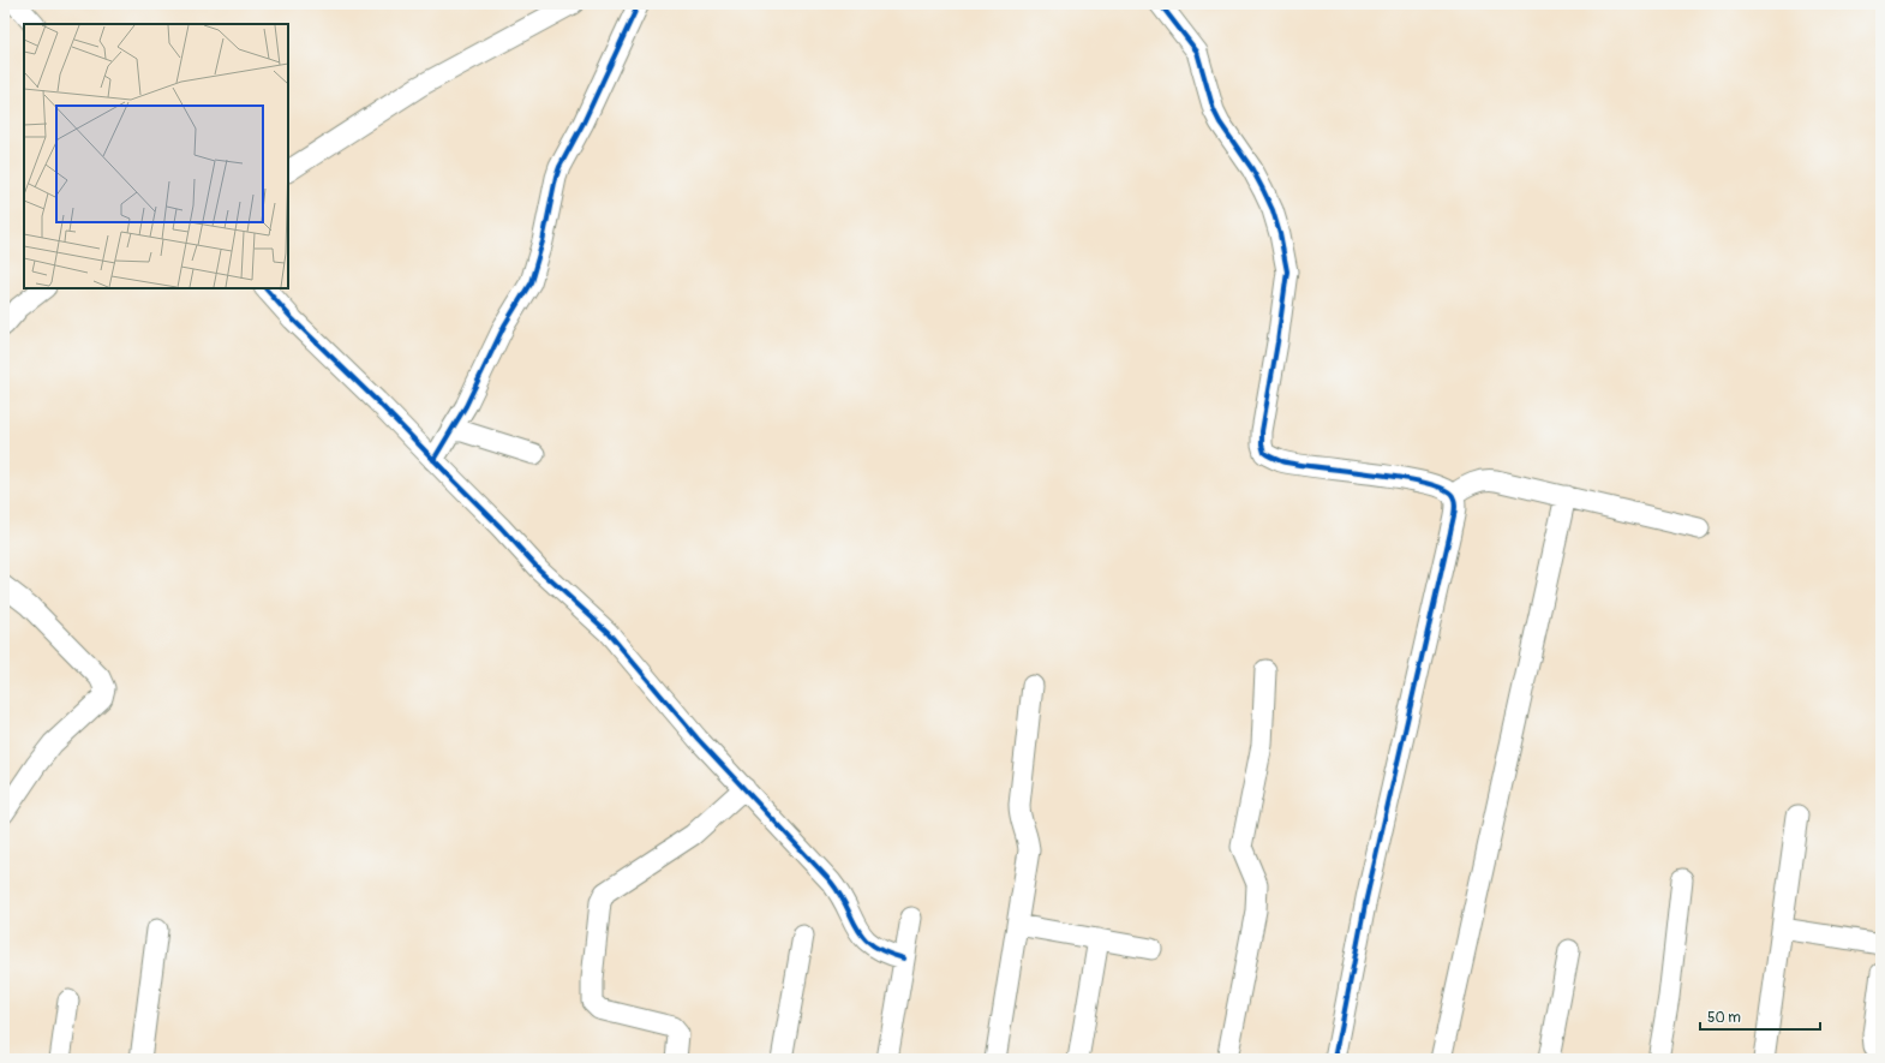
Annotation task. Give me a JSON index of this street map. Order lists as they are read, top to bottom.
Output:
{
  "scale_bar": "50 m"
}
